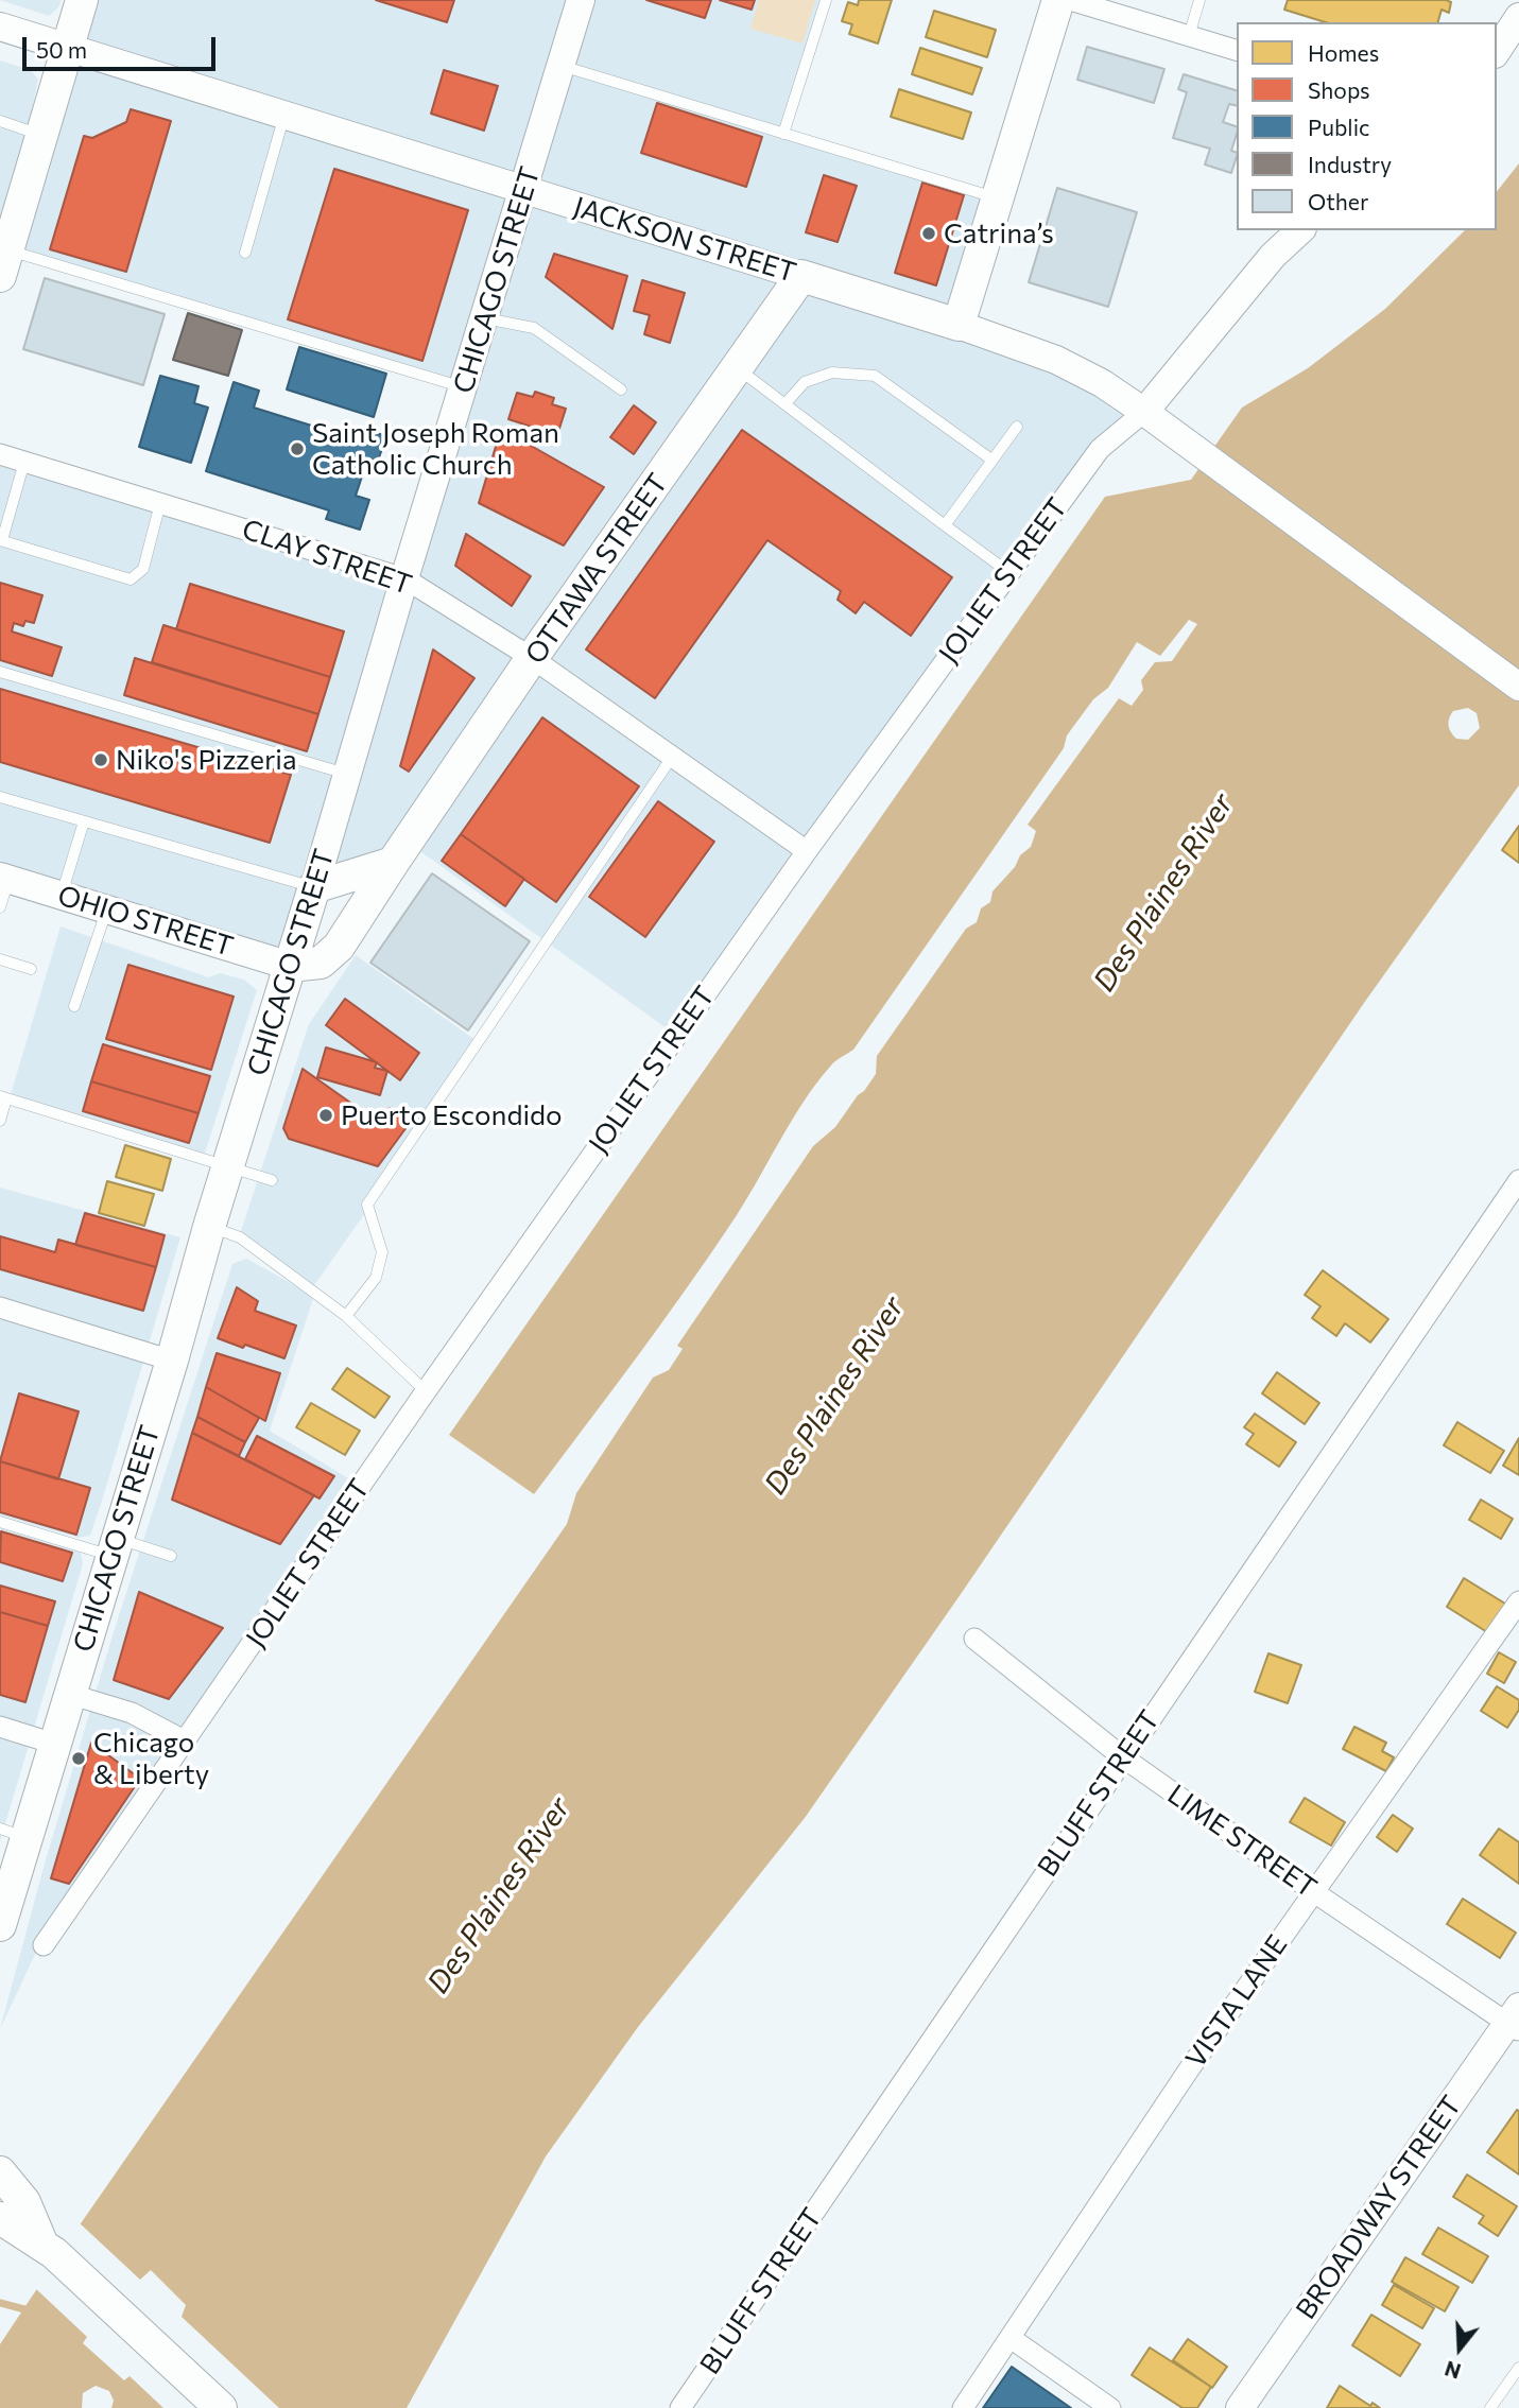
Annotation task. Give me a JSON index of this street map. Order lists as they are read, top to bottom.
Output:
{
  "streets": {
    "main road": ["JACKSON STREET", "CHICAGO STREET", "OTTAWA STREET"],
    "street": [
      "CLAY STREET",
      "JOLIET STREET",
      "OHIO STREET",
      "BLUFF STREET",
      "LIME STREET",
      "VISTA LANE",
      "BROADWAY STREET"
    ]
  },
  "crossings": [
    ["JACKSON STREET", "CHICAGO STREET"],
    ["JACKSON STREET", "OTTAWA STREET"],
    ["JACKSON STREET", "JOLIET STREET"],
    ["CHICAGO STREET", "CLAY STREET"],
    ["CHICAGO STREET", "OTTAWA STREET"],
    ["CHICAGO STREET", "OHIO STREET"],
    ["CLAY STREET", "OTTAWA STREET"],
    ["CLAY STREET", "JOLIET STREET"],
    ["OTTAWA STREET", "OHIO STREET"],
    ["BLUFF STREET", "LIME STREET"],
    ["LIME STREET", "VISTA LANE"],
    ["LIME STREET", "BROADWAY STREET"]
  ],
  "water": ["Des Plaines River"],
  "places": [
    "Catrina’s",
    "Saint Joseph Roman Catholic Church",
    "Niko's Pizzeria",
    "Puerto Escondido",
    "Chicago & Liberty"
  ],
  "legend": [
    "Homes",
    "Shops",
    "Public",
    "Industry",
    "Other"
  ],
  "scale_bar": "50 m",
  "north": "bottom"
}
